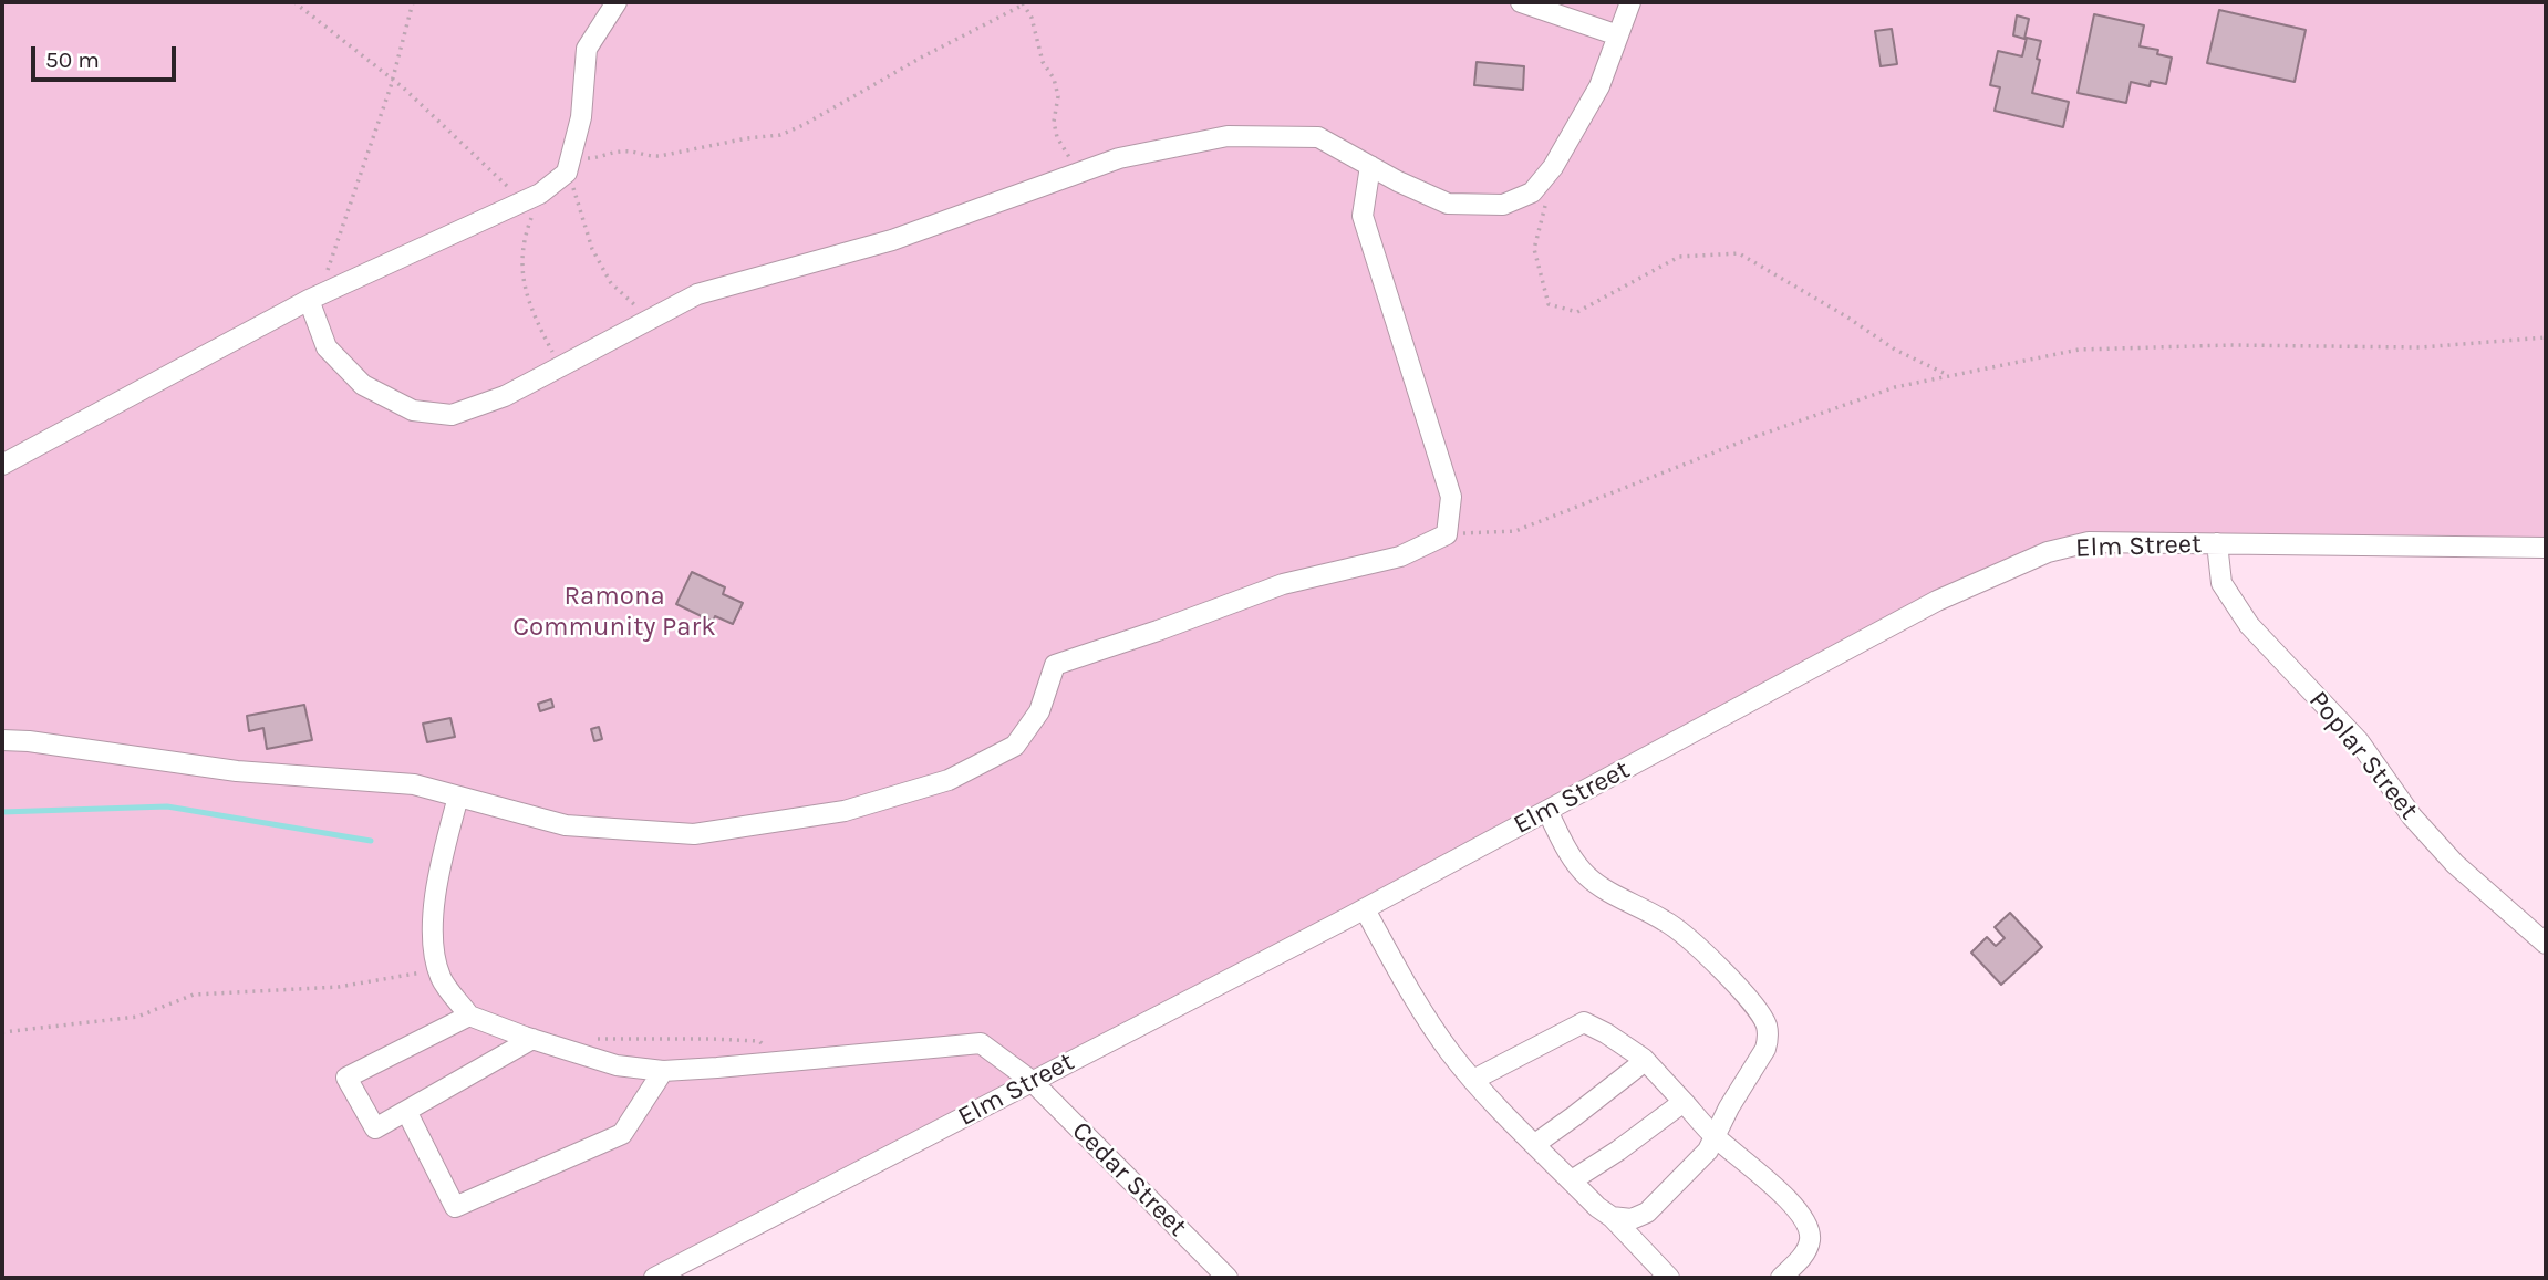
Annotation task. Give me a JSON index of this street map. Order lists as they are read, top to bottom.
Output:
{
  "streets": {
    "street": ["Elm Street", "Poplar Street", "Cedar Street"]
  },
  "crossings": [
    ["Elm Street", "Poplar Street"],
    ["Elm Street", "Cedar Street"]
  ],
  "parks": ["Ramona Community Park"],
  "scale_bar": "50 m"
}
